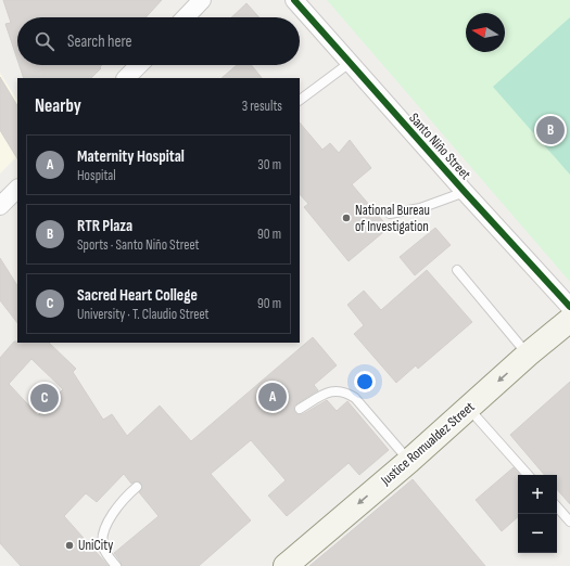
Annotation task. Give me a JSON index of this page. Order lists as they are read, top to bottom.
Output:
{
  "streets": {
    "main road": ["Justice Romualdez Street"],
    "street": ["Santo Niño Street"]
  },
  "one_way": ["Justice Romualdez Street"],
  "places": ["National Bureau of Investigation", "UniCity"],
  "north": "left",
  "page": {
    "search": "Search here",
    "heading": ["Nearby", "3 results"],
    "pins": ["B", "A", "C"],
    "list": [
      {
        "mark": "A",
        "name": "Maternity Hospital",
        "note": "Hospital",
        "value": "30 m"
      },
      {
        "mark": "B",
        "name": "RTR Plaza",
        "note": "Sports · Santo Niño Street",
        "value": "90 m"
      },
      {
        "mark": "C",
        "name": "Sacred Heart College",
        "note": "University · T. Claudio Street",
        "value": "90 m"
      }
    ],
    "map_buttons": ["+", "−"]
  }
}
